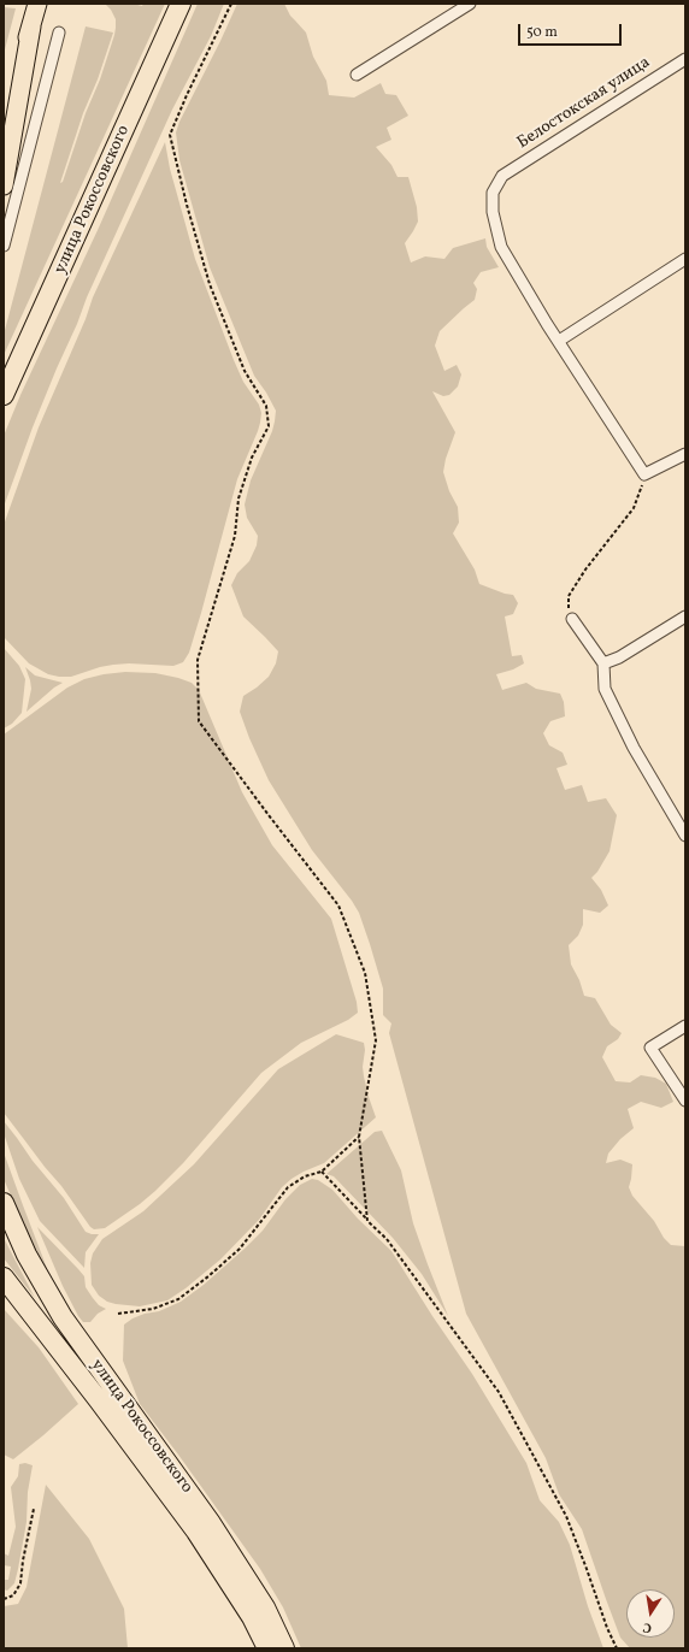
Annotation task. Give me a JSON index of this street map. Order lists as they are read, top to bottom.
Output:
{
  "streets": {
    "highway": ["улица Рокоссовского"],
    "street": ["Белостокская улица"]
  },
  "scale_bar": "50 m",
  "north": "bottom"
}
